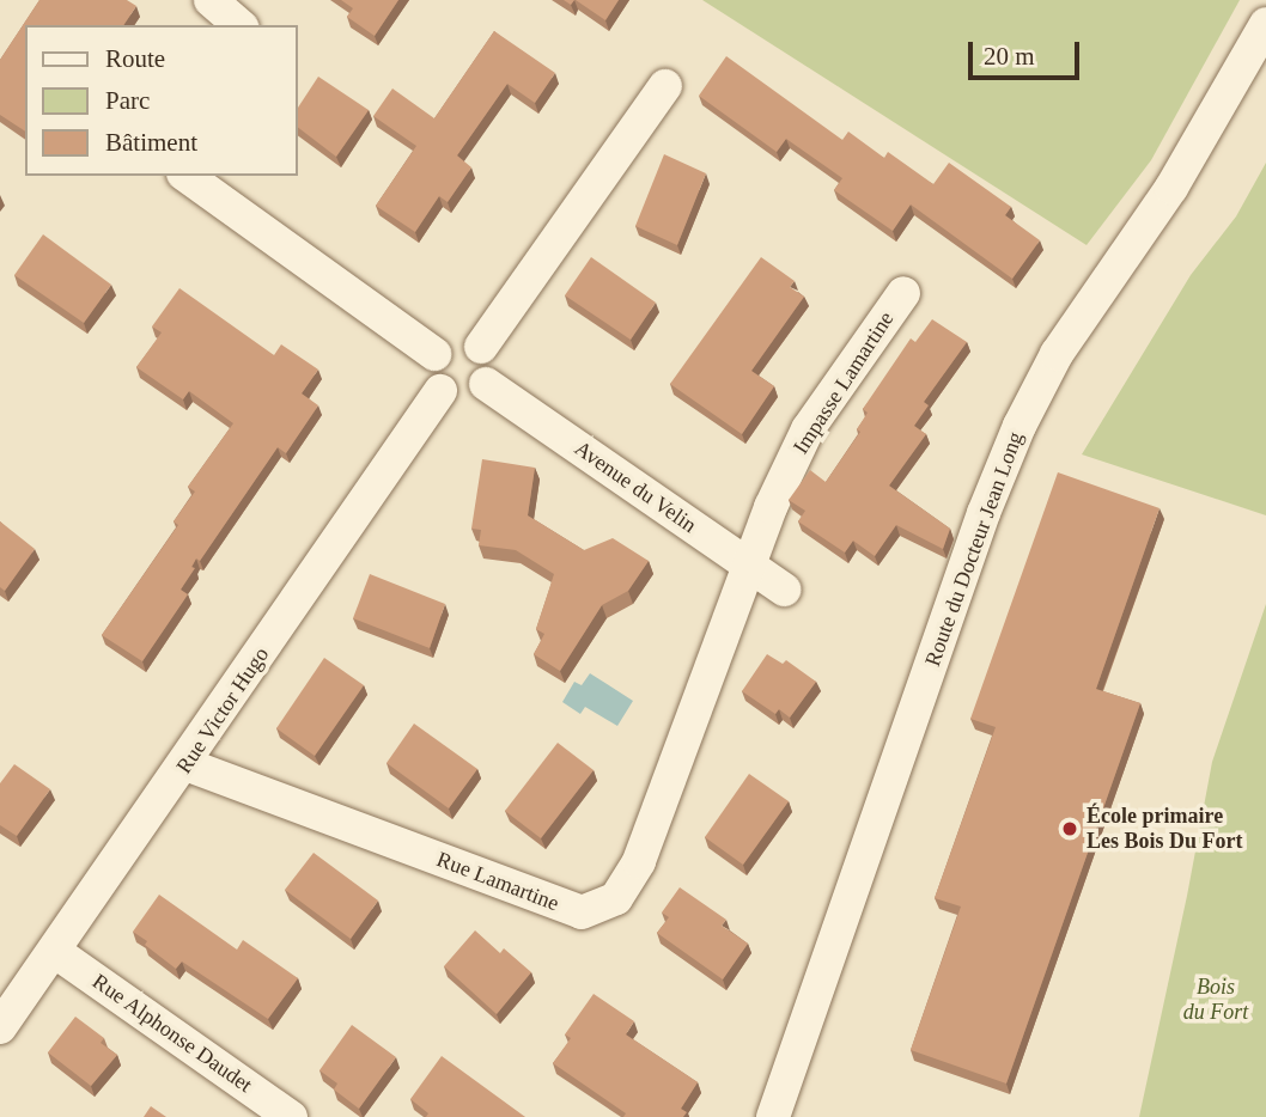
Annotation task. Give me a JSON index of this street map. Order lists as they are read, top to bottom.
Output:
{
  "streets": {
    "street": [
      "Impasse Lamartine",
      "Avenue du Velin",
      "Route du Docteur Jean Long",
      "Rue Victor Hugo",
      "Rue Lamartine",
      "Rue Alphonse Daudet"
    ]
  },
  "crossings": [
    ["Impasse Lamartine", "Avenue du Velin"],
    ["Impasse Lamartine", "Rue Lamartine"],
    ["Avenue du Velin", "Rue Victor Hugo"],
    ["Avenue du Velin", "Rue Lamartine"],
    ["Rue Victor Hugo", "Rue Lamartine"],
    ["Rue Victor Hugo", "Rue Alphonse Daudet"]
  ],
  "parks": ["Bois du Fort"],
  "places": ["École primaire Les Bois Du Fort"],
  "legend": ["Route", "Parc", "Bâtiment"],
  "scale_bar": "20 m"
}
